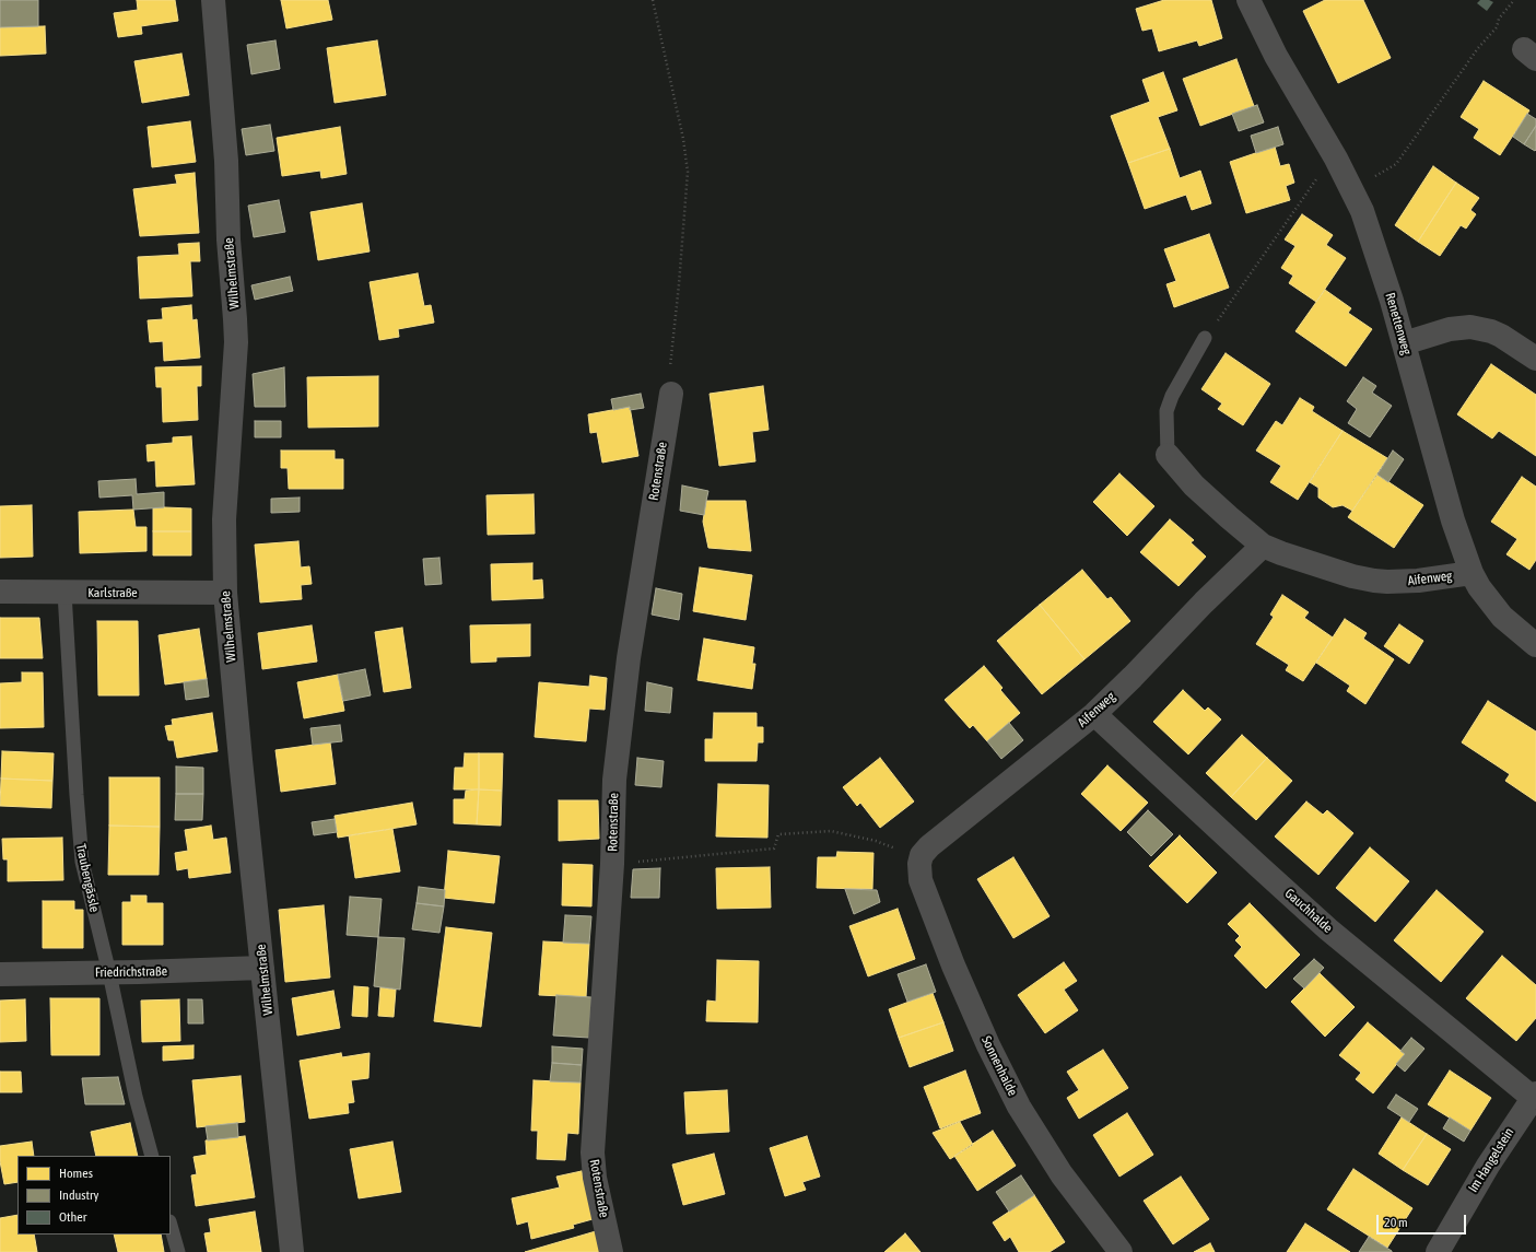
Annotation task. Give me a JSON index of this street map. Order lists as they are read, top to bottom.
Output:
{
  "streets": {
    "street": [
      "Wilhelmstraße",
      "Renettenweg",
      "Rotenstraße",
      "Aifenweg",
      "Karlstraße",
      "Gauchhalde",
      "Friedrichstraße",
      "Sonnenhalde",
      "Im Hangelstein"
    ],
    "lane": ["Traubengässle"]
  },
  "crossings": [
    ["Wilhelmstraße", "Karlstraße"],
    ["Wilhelmstraße", "Friedrichstraße"],
    ["Renettenweg", "Aifenweg"],
    ["Aifenweg", "Gauchhalde"],
    ["Aifenweg", "Sonnenhalde"],
    ["Karlstraße", "Traubengässle"],
    ["Traubengässle", "Friedrichstraße"],
    ["Gauchhalde", "Im Hangelstein"]
  ],
  "legend": ["Homes", "Industry", "Other"],
  "scale_bar": "20 m"
}
